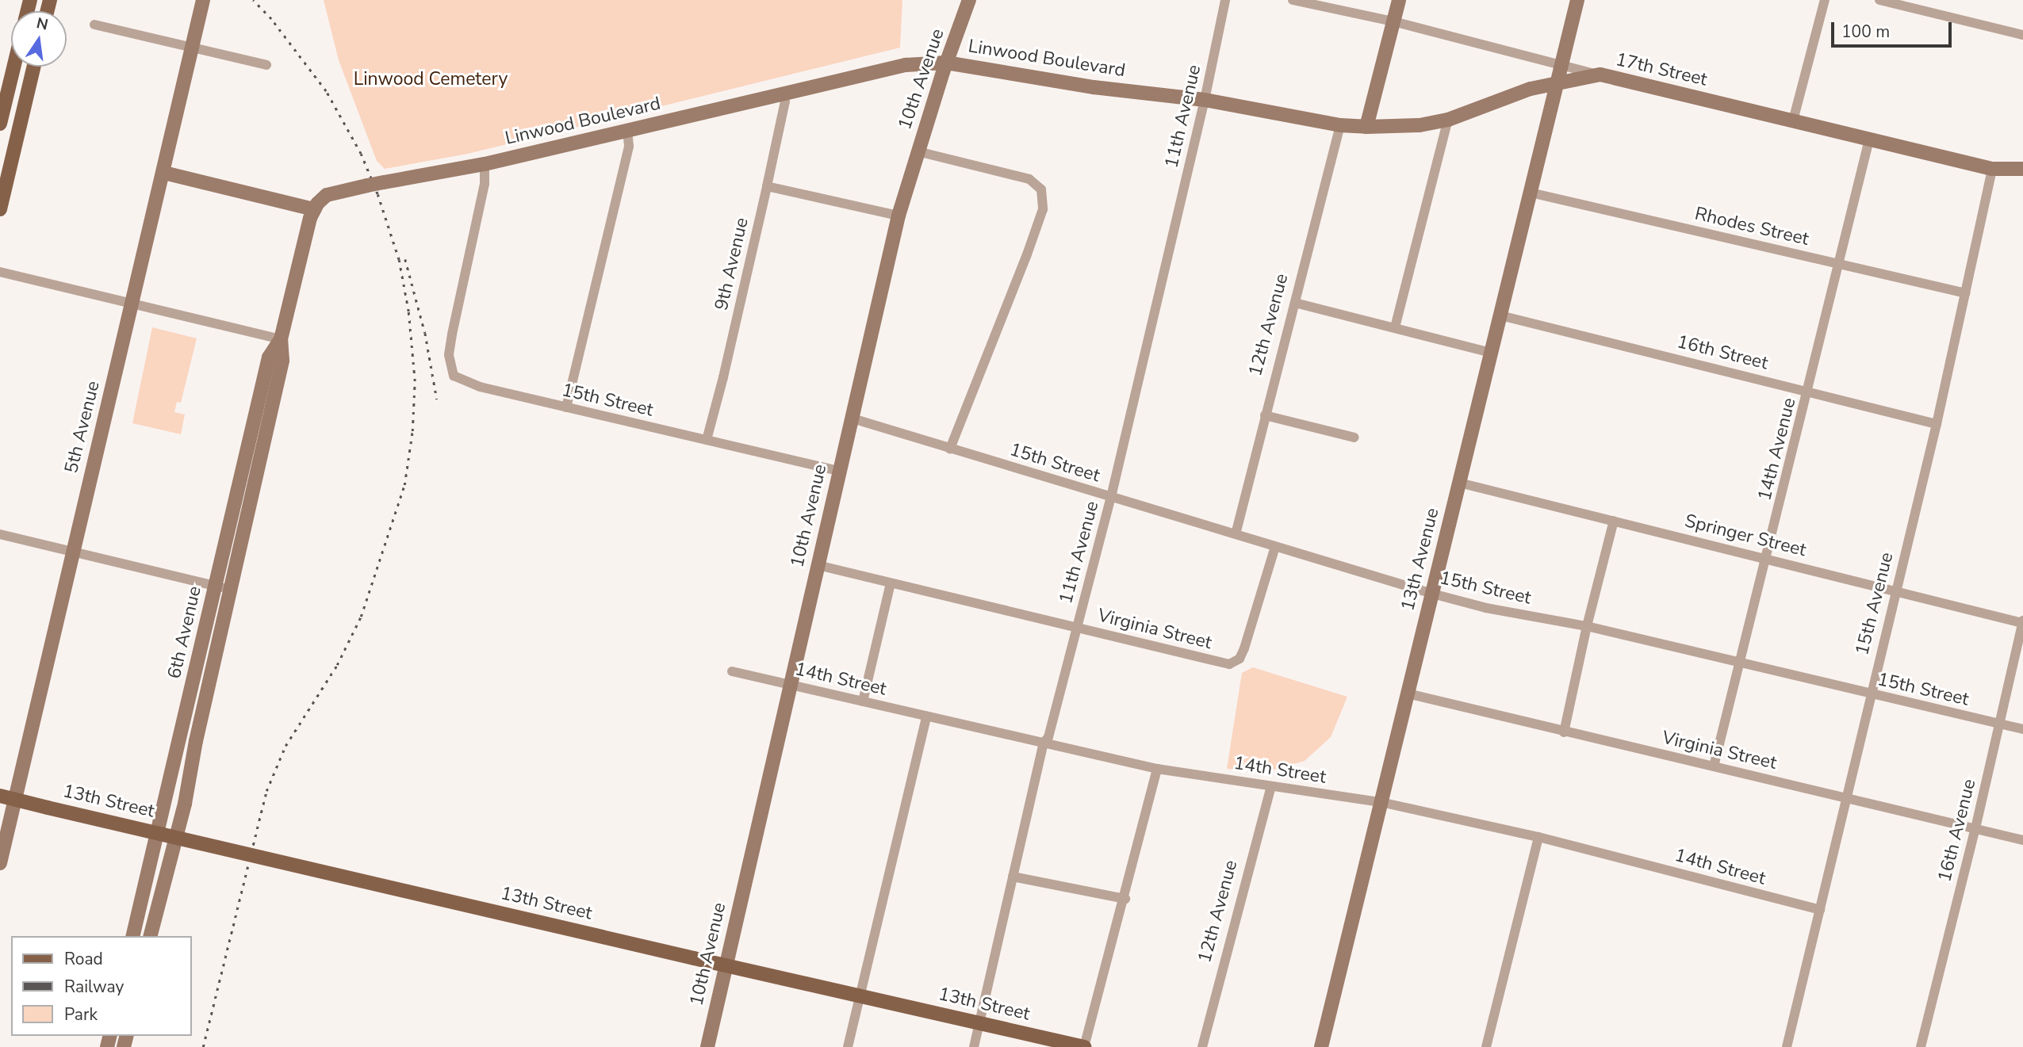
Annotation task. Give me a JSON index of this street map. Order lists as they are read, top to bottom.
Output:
{
  "streets": {
    "main road": ["13th Street"],
    "street": [
      "Linwood Boulevard",
      "17th Street",
      "10th Avenue",
      "11th Avenue",
      "Rhodes Street",
      "9th Avenue",
      "12th Avenue",
      "16th Street",
      "15th Street",
      "5th Avenue",
      "14th Avenue",
      "Springer Street",
      "13th Avenue",
      "15th Avenue",
      "Virginia Street",
      "6th Avenue",
      "14th Street",
      "16th Avenue"
    ]
  },
  "crossings": [
    ["Linwood Boulevard", "10th Avenue"],
    ["Linwood Boulevard", "11th Avenue"],
    ["Linwood Boulevard", "9th Avenue"],
    ["Linwood Boulevard", "12th Avenue"],
    ["Linwood Boulevard", "15th Street"],
    ["Linwood Boulevard", "13th Avenue"],
    ["Linwood Boulevard", "6th Avenue"],
    ["17th Street", "14th Avenue"],
    ["17th Street", "13th Avenue"],
    ["17th Street", "15th Avenue"],
    ["10th Avenue", "15th Street"],
    ["10th Avenue", "Virginia Street"],
    ["10th Avenue", "14th Street"],
    ["10th Avenue", "13th Street"],
    ["11th Avenue", "15th Street"],
    ["11th Avenue", "Virginia Street"],
    ["11th Avenue", "14th Street"],
    ["11th Avenue", "13th Street"],
    ["Rhodes Street", "14th Avenue"],
    ["Rhodes Street", "13th Avenue"],
    ["Rhodes Street", "15th Avenue"],
    ["9th Avenue", "15th Street"],
    ["12th Avenue", "15th Street"],
    ["12th Avenue", "14th Street"],
    ["16th Street", "14th Avenue"],
    ["16th Street", "13th Avenue"],
    ["16th Street", "15th Avenue"],
    ["15th Street", "14th Avenue"],
    ["15th Street", "13th Avenue"],
    ["15th Street", "15th Avenue"],
    ["15th Street", "Virginia Street"],
    ["15th Street", "16th Avenue"],
    ["5th Avenue", "13th Street"],
    ["14th Avenue", "Springer Street"],
    ["14th Avenue", "Virginia Street"],
    ["Springer Street", "13th Avenue"],
    ["Springer Street", "15th Avenue"],
    ["Springer Street", "16th Avenue"],
    ["13th Avenue", "Virginia Street"],
    ["13th Avenue", "14th Street"],
    ["15th Avenue", "Virginia Street"],
    ["15th Avenue", "14th Street"],
    ["Virginia Street", "16th Avenue"]
  ],
  "parks": ["Linwood Cemetery"],
  "legend": ["Road", "Railway", "Park"],
  "scale_bar": "100 m",
  "north": "top"
}
